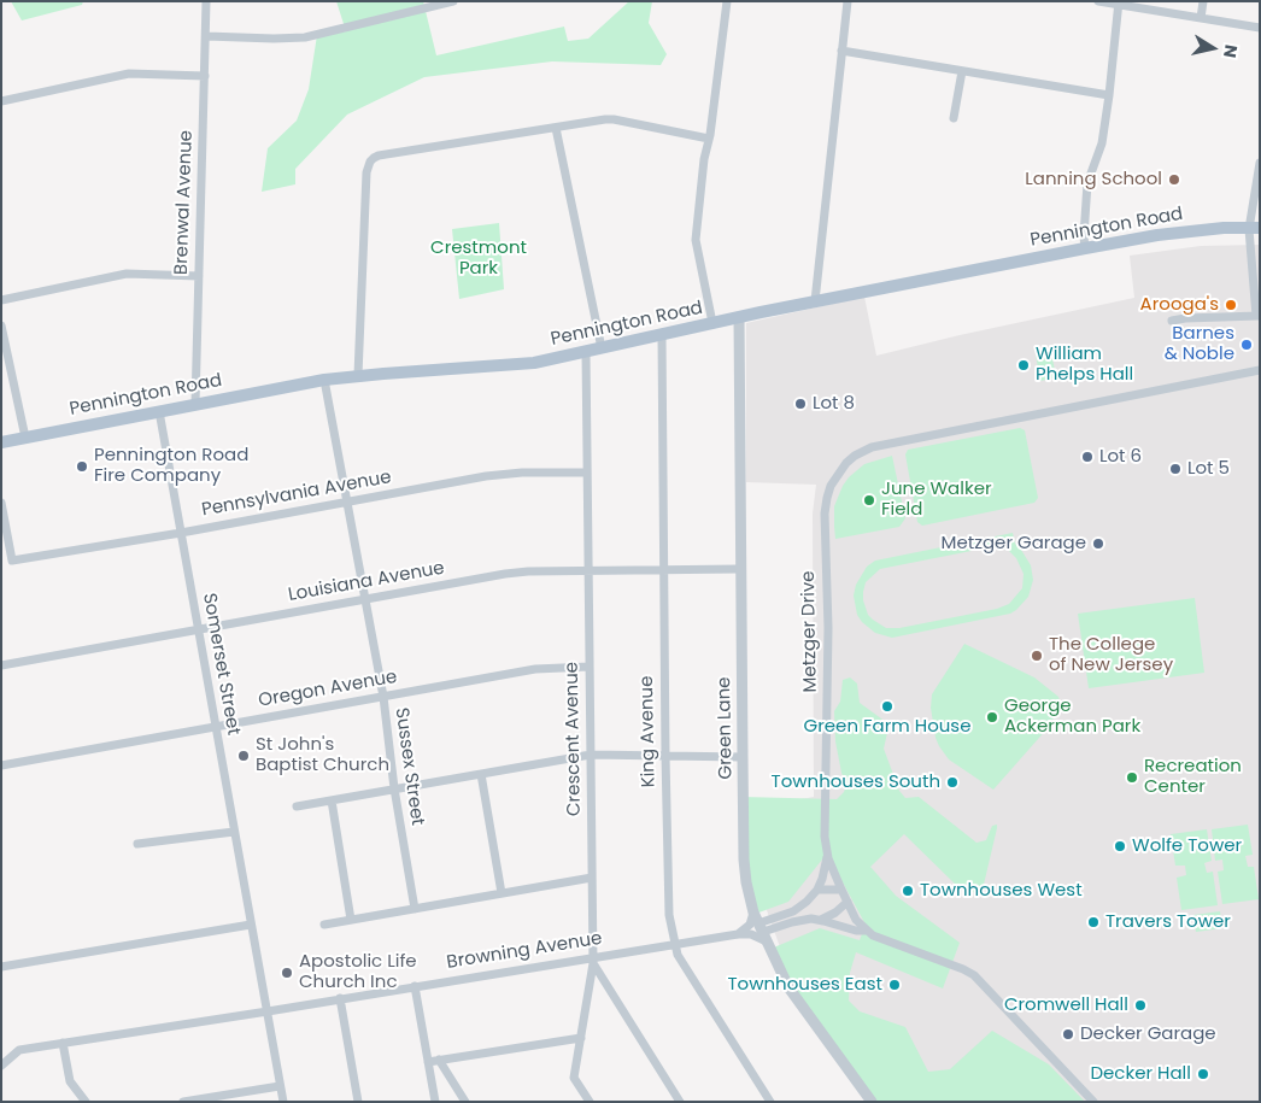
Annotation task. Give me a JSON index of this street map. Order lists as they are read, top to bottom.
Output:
{
  "streets": {
    "main road": ["Pennington Road"],
    "street": [
      "Brenwal Avenue",
      "Pennsylvania Avenue",
      "Louisiana Avenue",
      "Metzger Drive",
      "Somerset Street",
      "Oregon Avenue",
      "Green Lane",
      "King Avenue",
      "Crescent Avenue",
      "Sussex Street",
      "Browning Avenue"
    ]
  },
  "crossings": [
    ["Brenwal Avenue", "Pennington Road"],
    ["Pennington Road", "Somerset Street"],
    ["Pennington Road", "Green Lane"],
    ["Pennington Road", "King Avenue"],
    ["Pennington Road", "Crescent Avenue"],
    ["Pennington Road", "Sussex Street"],
    ["Pennsylvania Avenue", "Somerset Street"],
    ["Pennsylvania Avenue", "Crescent Avenue"],
    ["Pennsylvania Avenue", "Sussex Street"],
    ["Louisiana Avenue", "Somerset Street"],
    ["Louisiana Avenue", "Green Lane"],
    ["Louisiana Avenue", "King Avenue"],
    ["Louisiana Avenue", "Crescent Avenue"],
    ["Louisiana Avenue", "Sussex Street"],
    ["Somerset Street", "Oregon Avenue"],
    ["Somerset Street", "Browning Avenue"],
    ["Oregon Avenue", "Crescent Avenue"],
    ["Oregon Avenue", "Sussex Street"],
    ["King Avenue", "Browning Avenue"],
    ["Crescent Avenue", "Browning Avenue"]
  ],
  "parks": ["Crestmont Park"],
  "places": [
    "Lanning School",
    "Arooga's",
    "Barnes & Noble",
    "William Phelps Hall",
    "Lot 8",
    "Lot 6",
    "Pennington Road Fire Company",
    "Lot 5",
    "June Walker Field",
    "Metzger Garage",
    "The College of New Jersey",
    "Green Farm House",
    "George Ackerman Park",
    "St John's Baptist Church",
    "Recreation Center",
    "Townhouses South",
    "Wolfe Tower",
    "Townhouses West",
    "Travers Tower",
    "Apostolic Life Church Inc",
    "Townhouses East",
    "Cromwell Hall",
    "Decker Garage",
    "Decker Hall"
  ],
  "north": "right"
}
